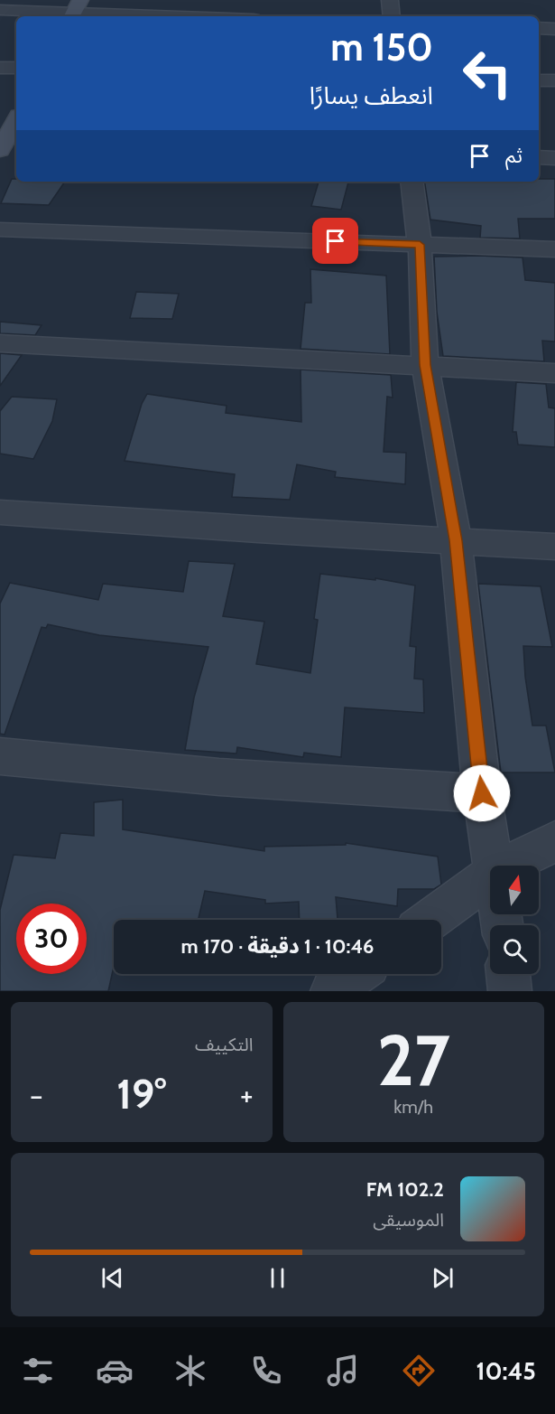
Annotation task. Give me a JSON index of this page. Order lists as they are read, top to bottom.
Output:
{
  "north": "top",
  "page": {
    "turn": ["150 m", "انعطف يسارًا"],
    "then": "ثم",
    "limit": "30",
    "trip": "10:46 · 1 دقيقة · 170 m",
    "tile": [
      ["27", "km/h"],
      "التكييف"
    ],
    "heat": ["−", "19°", "+"],
    "song": ["102.2 FM", "الموسيقى"],
    "tabs": "10:45"
  }
}
